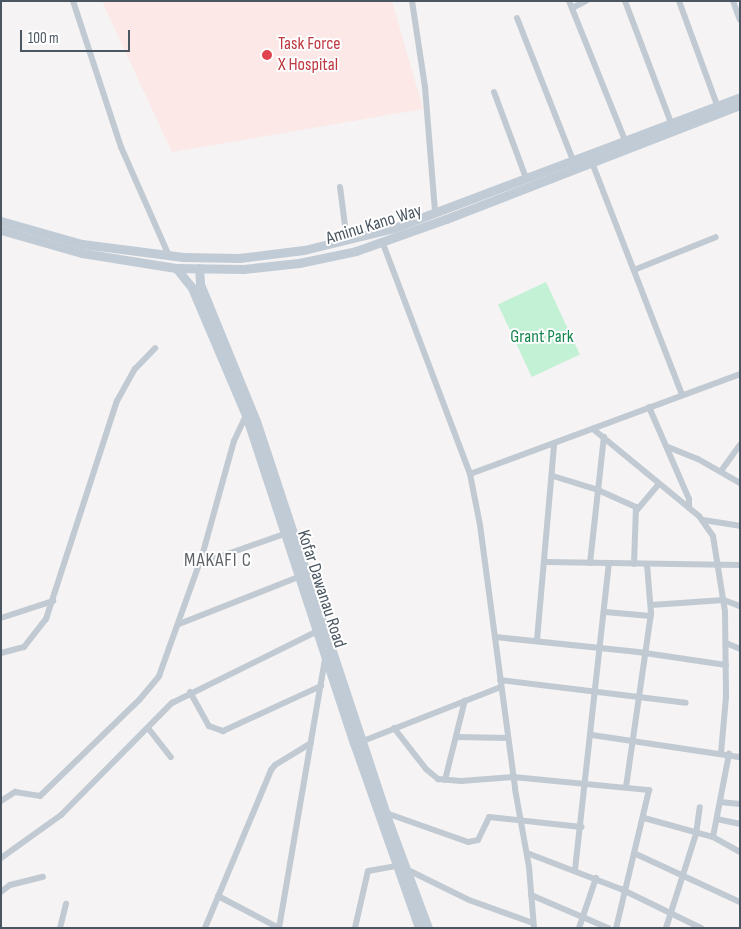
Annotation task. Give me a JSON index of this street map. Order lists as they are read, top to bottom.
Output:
{
  "streets": {
    "main road": ["Aminu Kano Way", "Kofar Dawanau Road"]
  },
  "crossings": [
    ["Aminu Kano Way", "Kofar Dawanau Road"]
  ],
  "districts": ["MAKAFI C"],
  "parks": ["Grant Park"],
  "places": ["Task Force X Hospital"],
  "scale_bar": "100 m"
}
